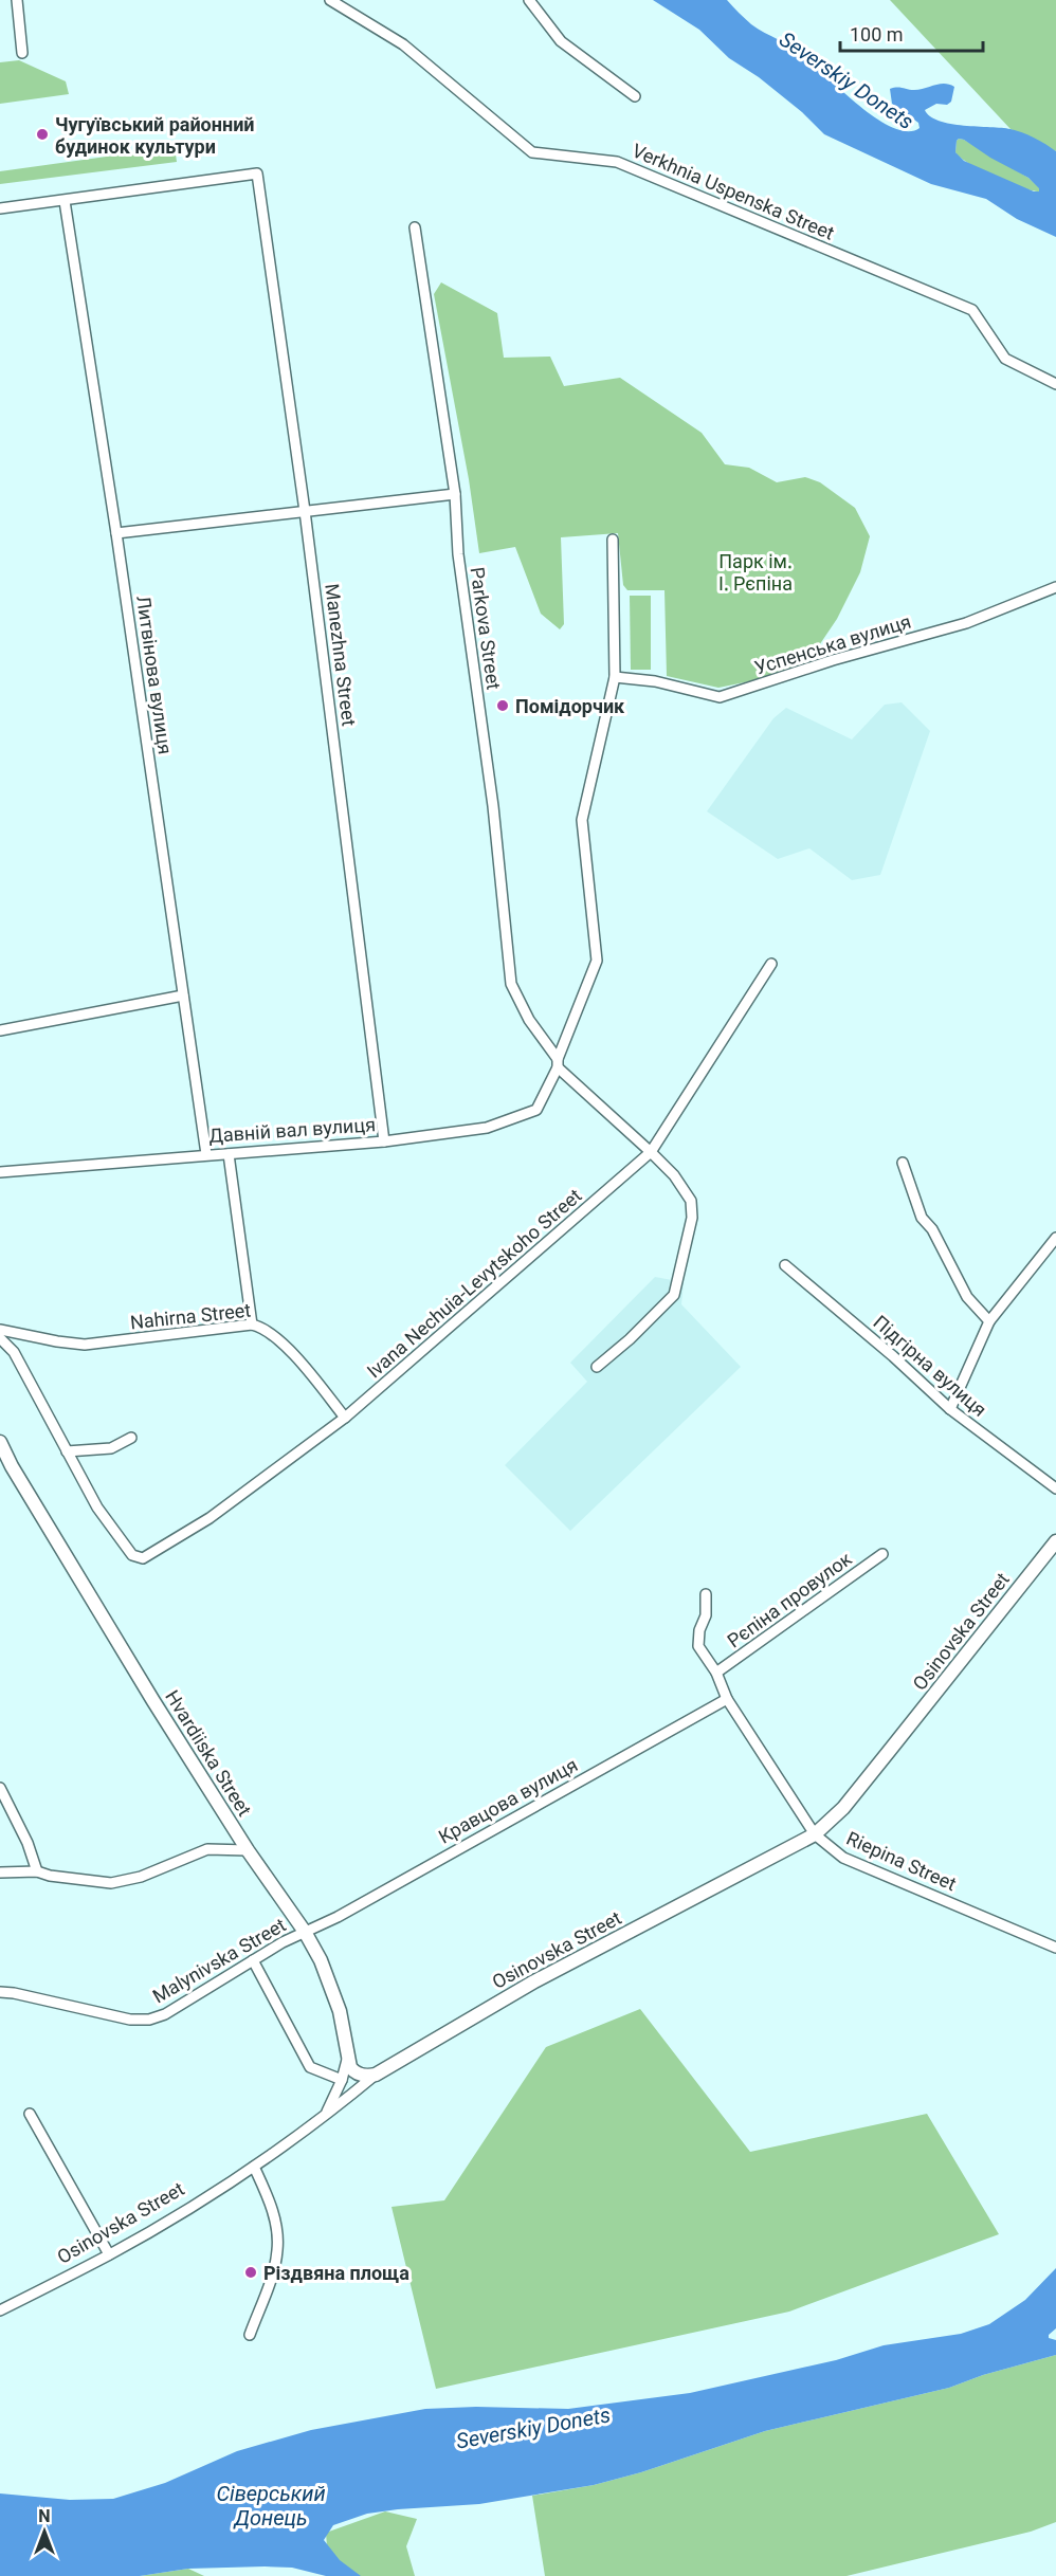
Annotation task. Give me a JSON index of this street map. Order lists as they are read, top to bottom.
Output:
{
  "streets": {
    "main road": ["Osinovska Street", "Hvardiiska Street"],
    "street": [
      "Verkhnia Uspenska Street",
      "Parkova Street",
      "Успенська вулиця",
      "Manezhna Street",
      "Литвінова вулиця",
      "Давній вал вулиця",
      "Ivana Nechuia-Levytskoho Street",
      "Nahirna Street",
      "Підгірна вулиця",
      "Рєпіна провулок",
      "Кравцова вулиця",
      "Riepina Street",
      "Malynivska Street"
    ]
  },
  "crossings": [
    ["Parkova Street", "Давній вал вулиця"],
    ["Parkova Street", "Ivana Nechuia-Levytskoho Street"],
    ["Успенська вулиця", "Давній вал вулиця"],
    ["Manezhna Street", "Литвінова вулиця"],
    ["Manezhna Street", "Давній вал вулиця"],
    ["Литвінова вулиця", "Давній вал вулиця"],
    ["Ivana Nechuia-Levytskoho Street", "Nahirna Street"],
    ["Рєпіна провулок", "Riepina Street"],
    ["Osinovska Street", "Riepina Street"],
    ["Hvardiiska Street", "Кравцова вулиця"],
    ["Hvardiiska Street", "Malynivska Street"],
    ["Кравцова вулиця", "Riepina Street"],
    ["Кравцова вулиця", "Malynivska Street"]
  ],
  "water": ["Severskiy Donets", "Сіверський Донець"],
  "parks": ["Парк ім. І. Рєпіна"],
  "places": ["Чугуївський районний будинок культури", "Помідорчик", "Різдвяна площа"],
  "scale_bar": "100 m",
  "north": "top"
}
